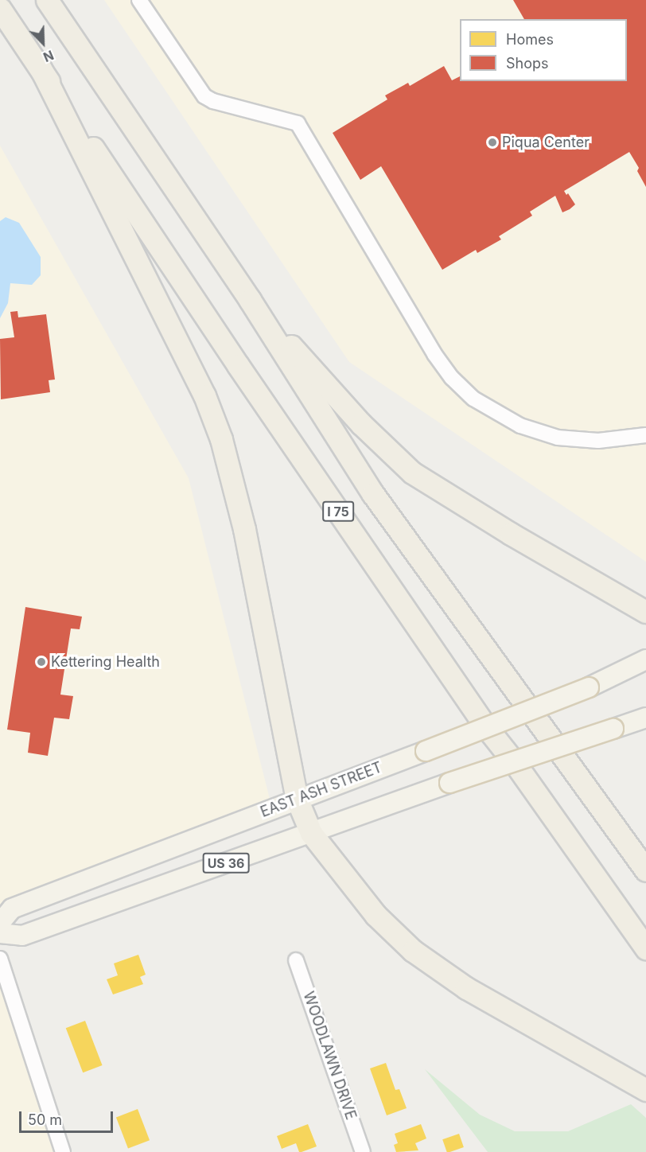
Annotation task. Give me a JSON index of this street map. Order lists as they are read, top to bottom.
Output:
{
  "streets": {
    "highway": ["I 75"],
    "main road": ["EAST ASH STREET", "US 36"],
    "street": ["WOODLAWN DRIVE"]
  },
  "places": ["Piqua Center", "Kettering Health"],
  "legend": ["Homes", "Shops"],
  "scale_bar": "50 m",
  "north": "bottom right"
}
